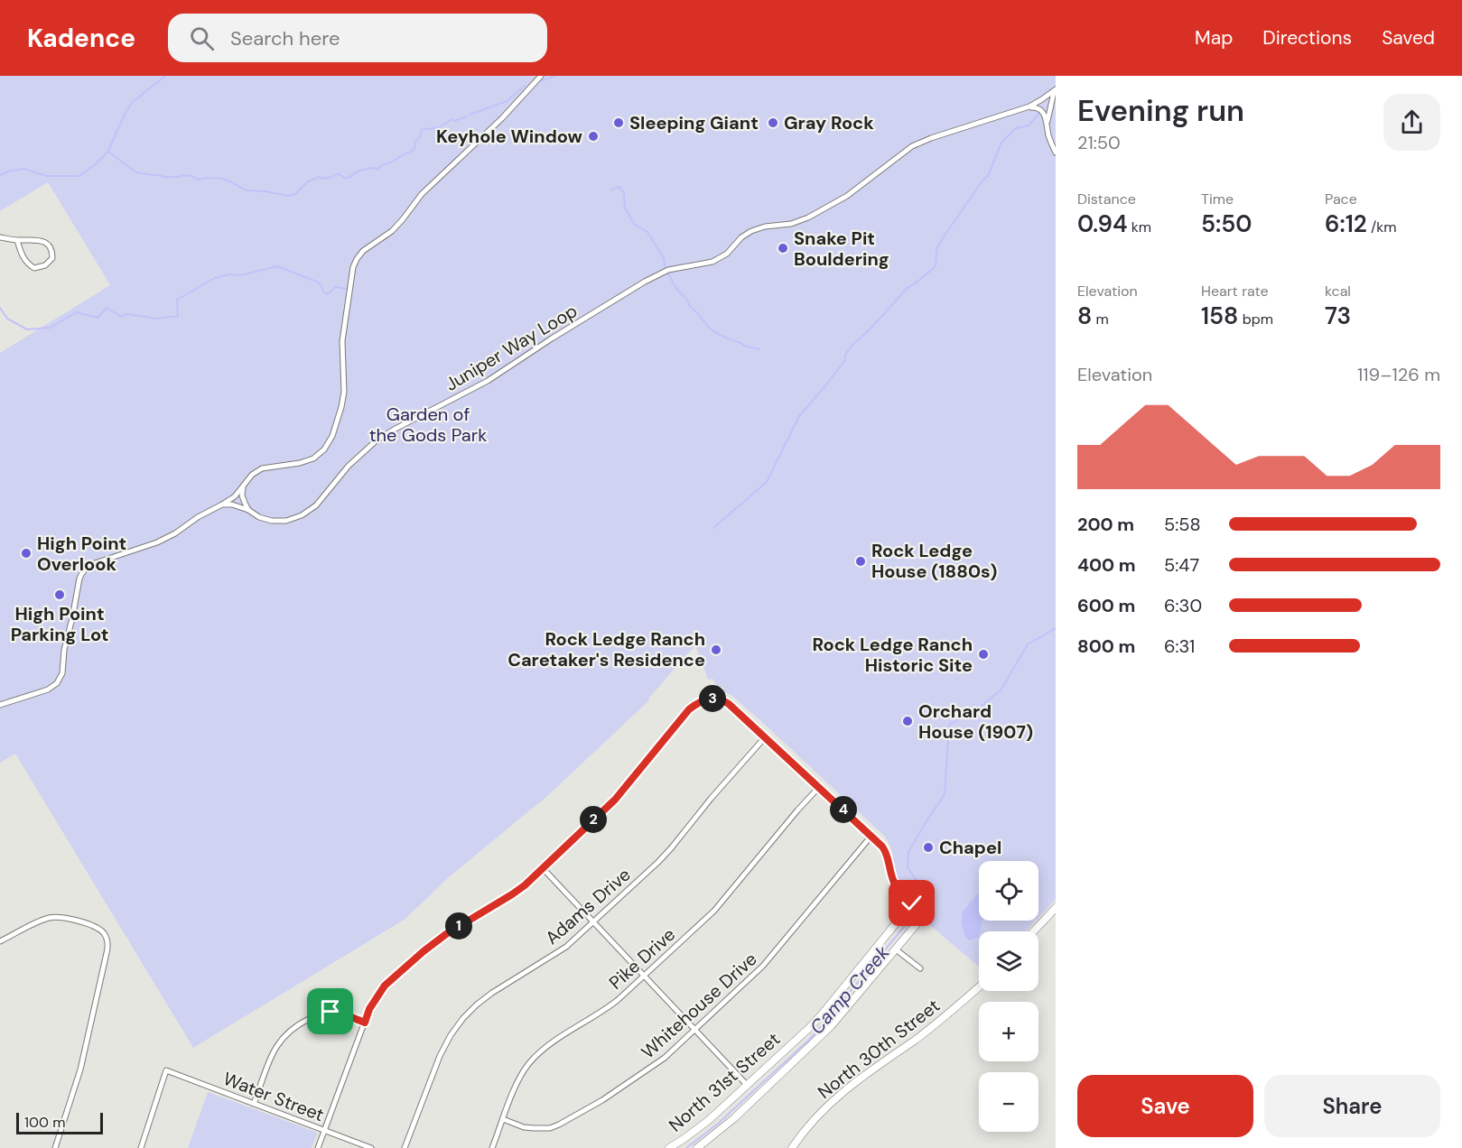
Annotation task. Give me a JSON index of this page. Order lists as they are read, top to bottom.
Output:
{
  "streets": {
    "street": [
      "Juniper Way Loop",
      "Adams Drive",
      "Pike Drive",
      "Whitehouse Drive",
      "North 30th Street",
      "North 31st Street",
      "Water Street"
    ]
  },
  "crossings": [
    ["Pike Drive", "Whitehouse Drive"]
  ],
  "water": ["Camp Creek"],
  "parks": ["Garden of the Gods Park"],
  "places": [
    "Sleeping Giant",
    "Gray Rock",
    "Keyhole Window",
    "Snake Pit Bouldering",
    "High Point Overlook",
    "Rock Ledge House (1880s)",
    "High Point Parking Lot",
    "Rock Ledge Ranch Caretaker's Residence",
    "Rock Ledge Ranch Historic Site",
    "Orchard House (1907)",
    "Chapel"
  ],
  "scale_bar": "100 m",
  "page": {
    "header": "Kadence",
    "search": "Search here",
    "nav": ["Map", "Directions", "Saved"],
    "heading": ["Evening run", "21:50"],
    "stats": [
      ["Distance", "0.94 km"],
      ["Time", "5:50"],
      ["Pace", "6:12 /km"],
      ["Elevation", "8 m"],
      ["Heart rate", "158 bpm"],
      ["kcal", "73"]
    ],
    "chart": ["Elevation", "119–126 m"],
    "list": [
      {
        "name": "200 m",
        "note": "5:58"
      },
      {
        "name": "400 m",
        "note": "5:47"
      },
      {
        "name": "600 m",
        "note": "6:30"
      },
      {
        "name": "800 m",
        "note": "6:31"
      }
    ],
    "pins": [
      "3",
      "4",
      "2",
      "1"
    ],
    "map_buttons": ["+", "−"],
    "buttons": ["Save", "Share"],
    "scale": "100 m"
  }
}
